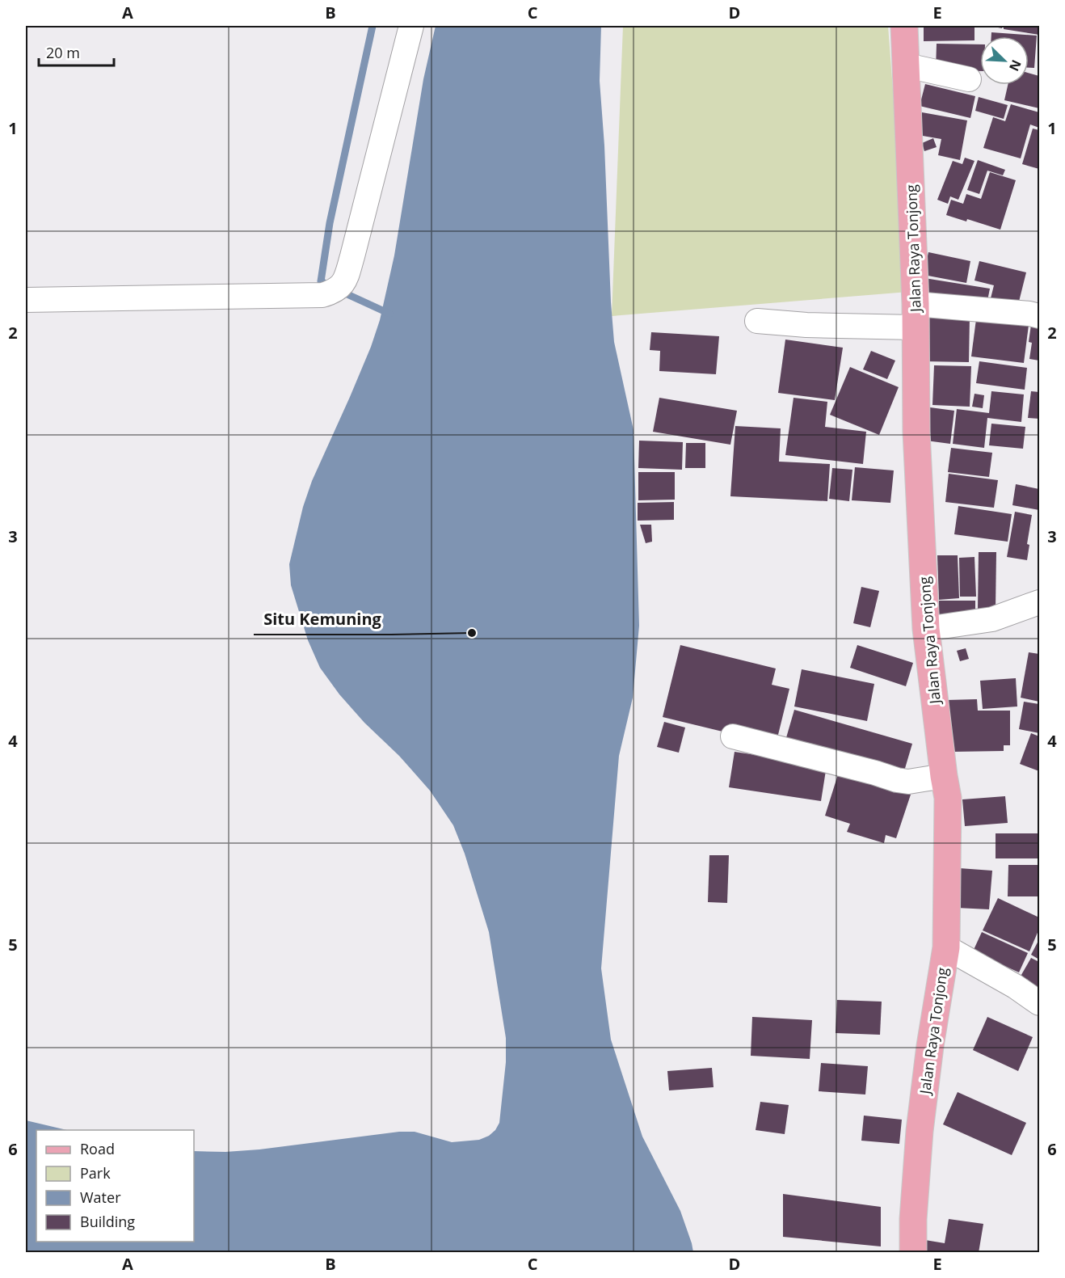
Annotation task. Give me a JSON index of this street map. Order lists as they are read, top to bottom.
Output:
{
  "streets": {
    "main road": ["Jalan Raya Tonjong"]
  },
  "places": ["Situ Kemuning"],
  "legend": [
    "Road",
    "Park",
    "Water",
    "Building"
  ],
  "scale_bar": "20 m",
  "north": "bottom right",
  "grid": {
    "columns": [
      "A",
      "B",
      "C",
      "D",
      "E"
    ],
    "rows": [
      "1",
      "2",
      "3",
      "4",
      "5",
      "6"
    ]
  }
}
